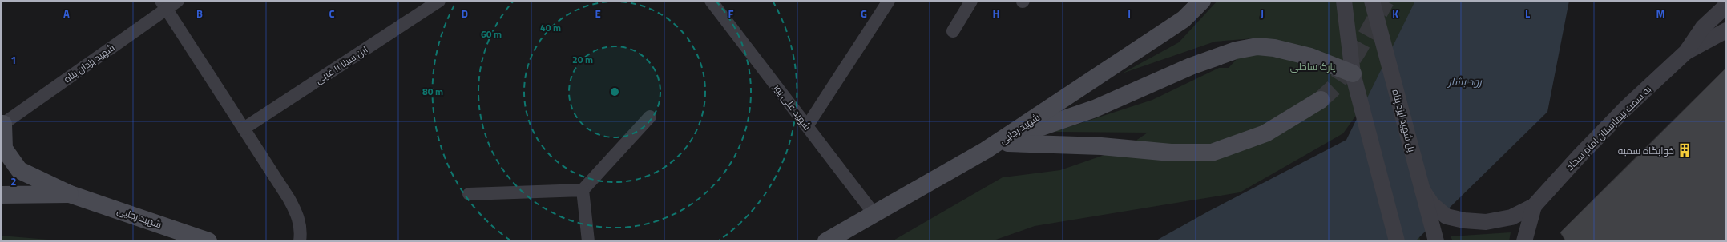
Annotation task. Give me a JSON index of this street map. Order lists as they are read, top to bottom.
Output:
{
  "streets": {
    "main road": ["شهید رجایی"],
    "street": [
      "شهید یزدان پناه",
      "ابن سینا ۱۱ غربی",
      "شهید علی پور",
      "پل شهید ایزد پناه",
      "به سمت بیمارستان امام سجاد"
    ]
  },
  "crossings": [
    ["شهید علی پور", "شهید رجایی"]
  ],
  "water": ["رود بشار"],
  "parks": ["پارک ساحلی"],
  "places": {
    "building": ["خوابگاه سمیه"]
  },
  "grid": {
    "columns": [
      "A",
      "B",
      "C",
      "D",
      "E",
      "F",
      "G",
      "H",
      "I",
      "J",
      "K",
      "L",
      "M"
    ],
    "rows": ["1", "2"]
  },
  "rings": [
    "40 m",
    "60 m",
    "20 m",
    "80 m"
  ]
}
